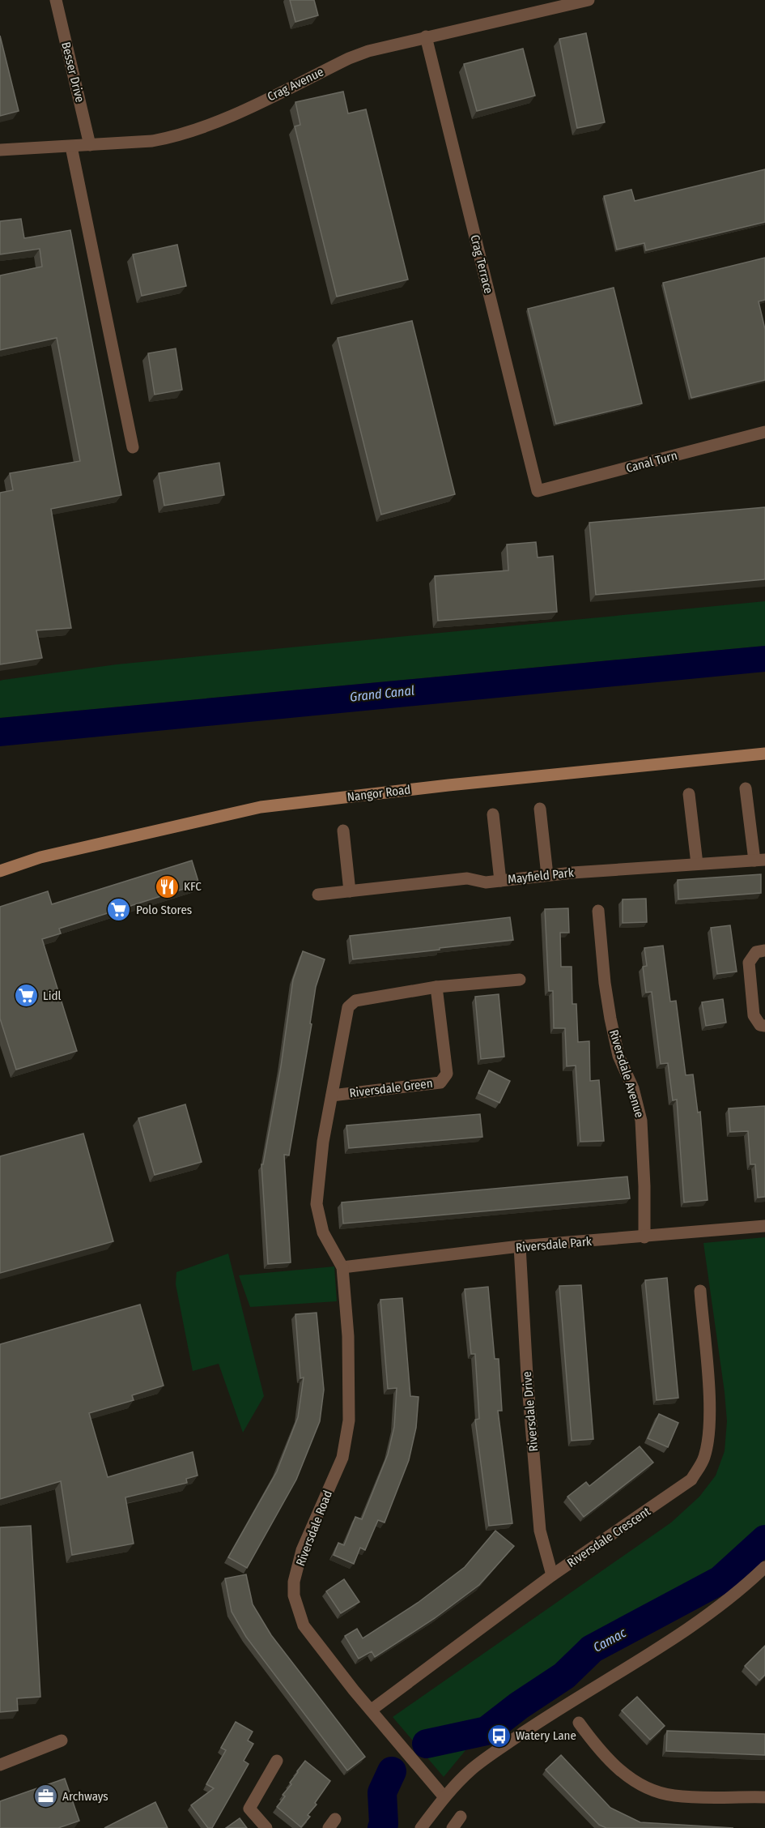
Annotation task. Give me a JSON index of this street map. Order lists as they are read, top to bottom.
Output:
{
  "streets": {
    "main road": ["Nangor Road"],
    "street": [
      "Besser Drive",
      "Crag Avenue",
      "Crag Terrace",
      "Canal Turn",
      "Mayfield Park",
      "Riversdale Avenue",
      "Riversdale Green",
      "Riversdale Park",
      "Riversdale Drive",
      "Riversdale Road",
      "Riversdale Crescent"
    ]
  },
  "crossings": [
    ["Besser Drive", "Crag Avenue"],
    ["Crag Avenue", "Crag Terrace"],
    ["Crag Terrace", "Canal Turn"],
    ["Riversdale Avenue", "Riversdale Park"],
    ["Riversdale Green", "Riversdale Park"],
    ["Riversdale Green", "Riversdale Road"],
    ["Riversdale Park", "Riversdale Drive"],
    ["Riversdale Park", "Riversdale Road"],
    ["Riversdale Drive", "Riversdale Crescent"],
    ["Riversdale Road", "Riversdale Crescent"]
  ],
  "water": ["Grand Canal", "Camac"],
  "places": {
    "restaurant": ["KFC"],
    "supermarket": ["Polo Stores", "Lidl"],
    "bus stop": ["Watery Lane"],
    "office": ["Archways"]
  }
}
